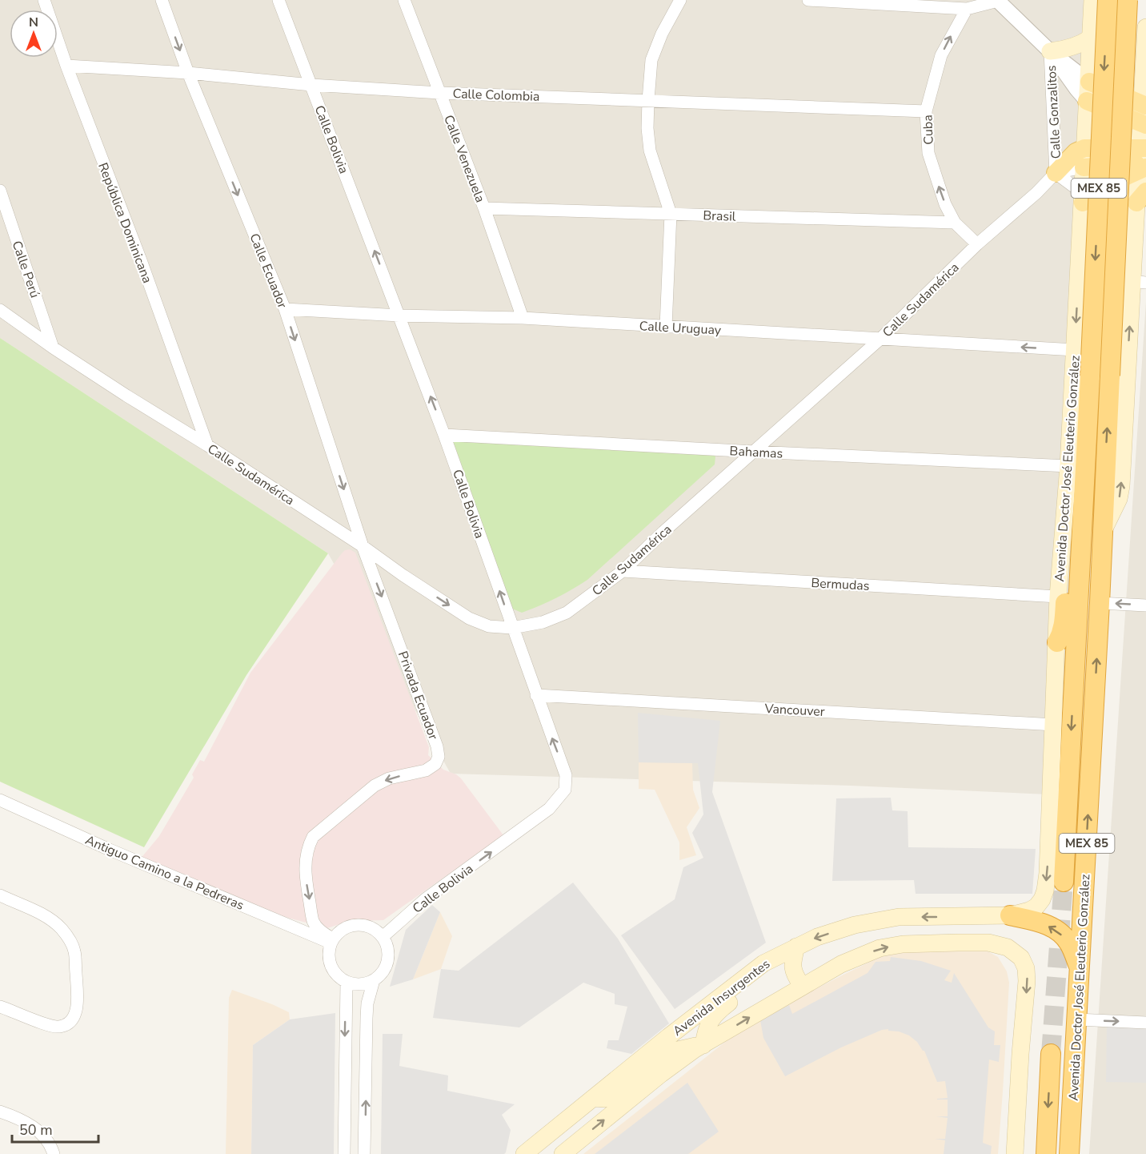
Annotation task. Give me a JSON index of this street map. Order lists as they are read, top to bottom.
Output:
{
  "streets": {
    "highway": ["MEX 85", "Avenida Doctor José Eleuterio González"],
    "main road": ["Avenida Insurgentes"],
    "street": [
      "Calle Colombia",
      "Calle Gonzalitos",
      "Cuba",
      "Calle Bolivia",
      "Calle Venezuela",
      "Brasil",
      "República Dominicana",
      "Calle Perú",
      "Calle Ecuador",
      "Calle Sudamérica",
      "Calle Uruguay",
      "Bahamas",
      "Bermudas",
      "Privada Ecuador",
      "Vancouver",
      "Antiguo Camino a la Pedreras"
    ]
  },
  "crossings": [
    ["Calle Colombia", "Cuba"],
    ["Calle Colombia", "Calle Bolivia"],
    ["Calle Colombia", "Calle Venezuela"],
    ["Calle Colombia", "República Dominicana"],
    ["Calle Colombia", "Calle Ecuador"],
    ["Calle Gonzalitos", "Calle Sudamérica"],
    ["Cuba", "Brasil"],
    ["Cuba", "Calle Sudamérica"],
    ["Calle Bolivia", "Calle Sudamérica"],
    ["Calle Bolivia", "Calle Uruguay"],
    ["Calle Bolivia", "Bahamas"],
    ["Calle Bolivia", "Privada Ecuador"],
    ["Calle Bolivia", "Vancouver"],
    ["Calle Bolivia", "Antiguo Camino a la Pedreras"],
    ["Calle Venezuela", "Brasil"],
    ["Calle Venezuela", "Calle Uruguay"],
    ["República Dominicana", "Calle Sudamérica"],
    ["Calle Perú", "Calle Sudamérica"],
    ["Calle Ecuador", "Calle Sudamérica"],
    ["Calle Ecuador", "Calle Uruguay"],
    ["Calle Ecuador", "Privada Ecuador"],
    ["Calle Sudamérica", "Calle Uruguay"],
    ["Calle Sudamérica", "Bahamas"],
    ["Calle Sudamérica", "Bermudas"],
    ["Calle Sudamérica", "Privada Ecuador"],
    ["Calle Uruguay", "Avenida Doctor José Eleuterio González"],
    ["Bahamas", "Avenida Doctor José Eleuterio González"],
    ["Avenida Doctor José Eleuterio González", "Bermudas"],
    ["Avenida Doctor José Eleuterio González", "Vancouver"],
    ["Avenida Doctor José Eleuterio González", "Avenida Insurgentes"],
    ["Privada Ecuador", "Antiguo Camino a la Pedreras"]
  ],
  "one_way": [
    "Cuba",
    "Calle Bolivia",
    "Calle Ecuador",
    "Privada Ecuador"
  ],
  "scale_bar": "50 m",
  "north": "top"
}
